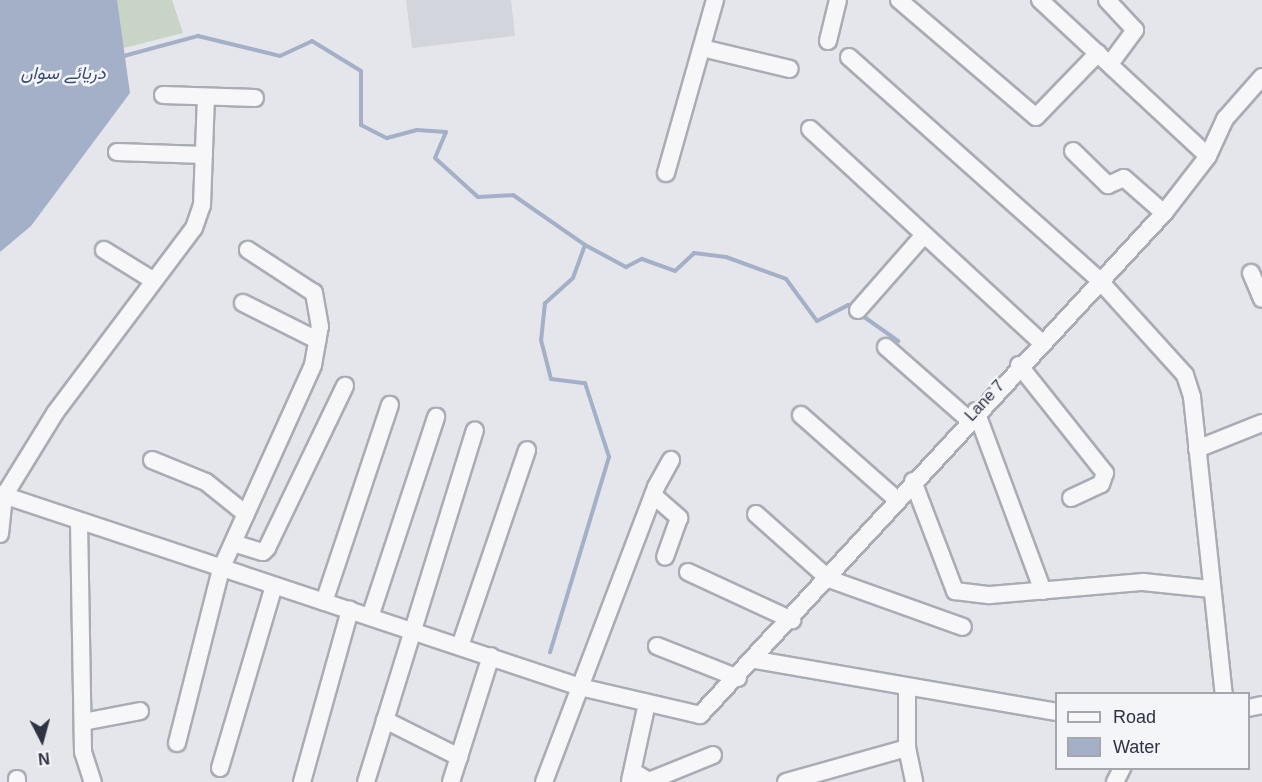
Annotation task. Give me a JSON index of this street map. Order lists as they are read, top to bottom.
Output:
{
  "streets": {
    "street": ["Lane 7"]
  },
  "water": ["دریائے سواں"],
  "legend": ["Road", "Water"],
  "north": "bottom"
}
